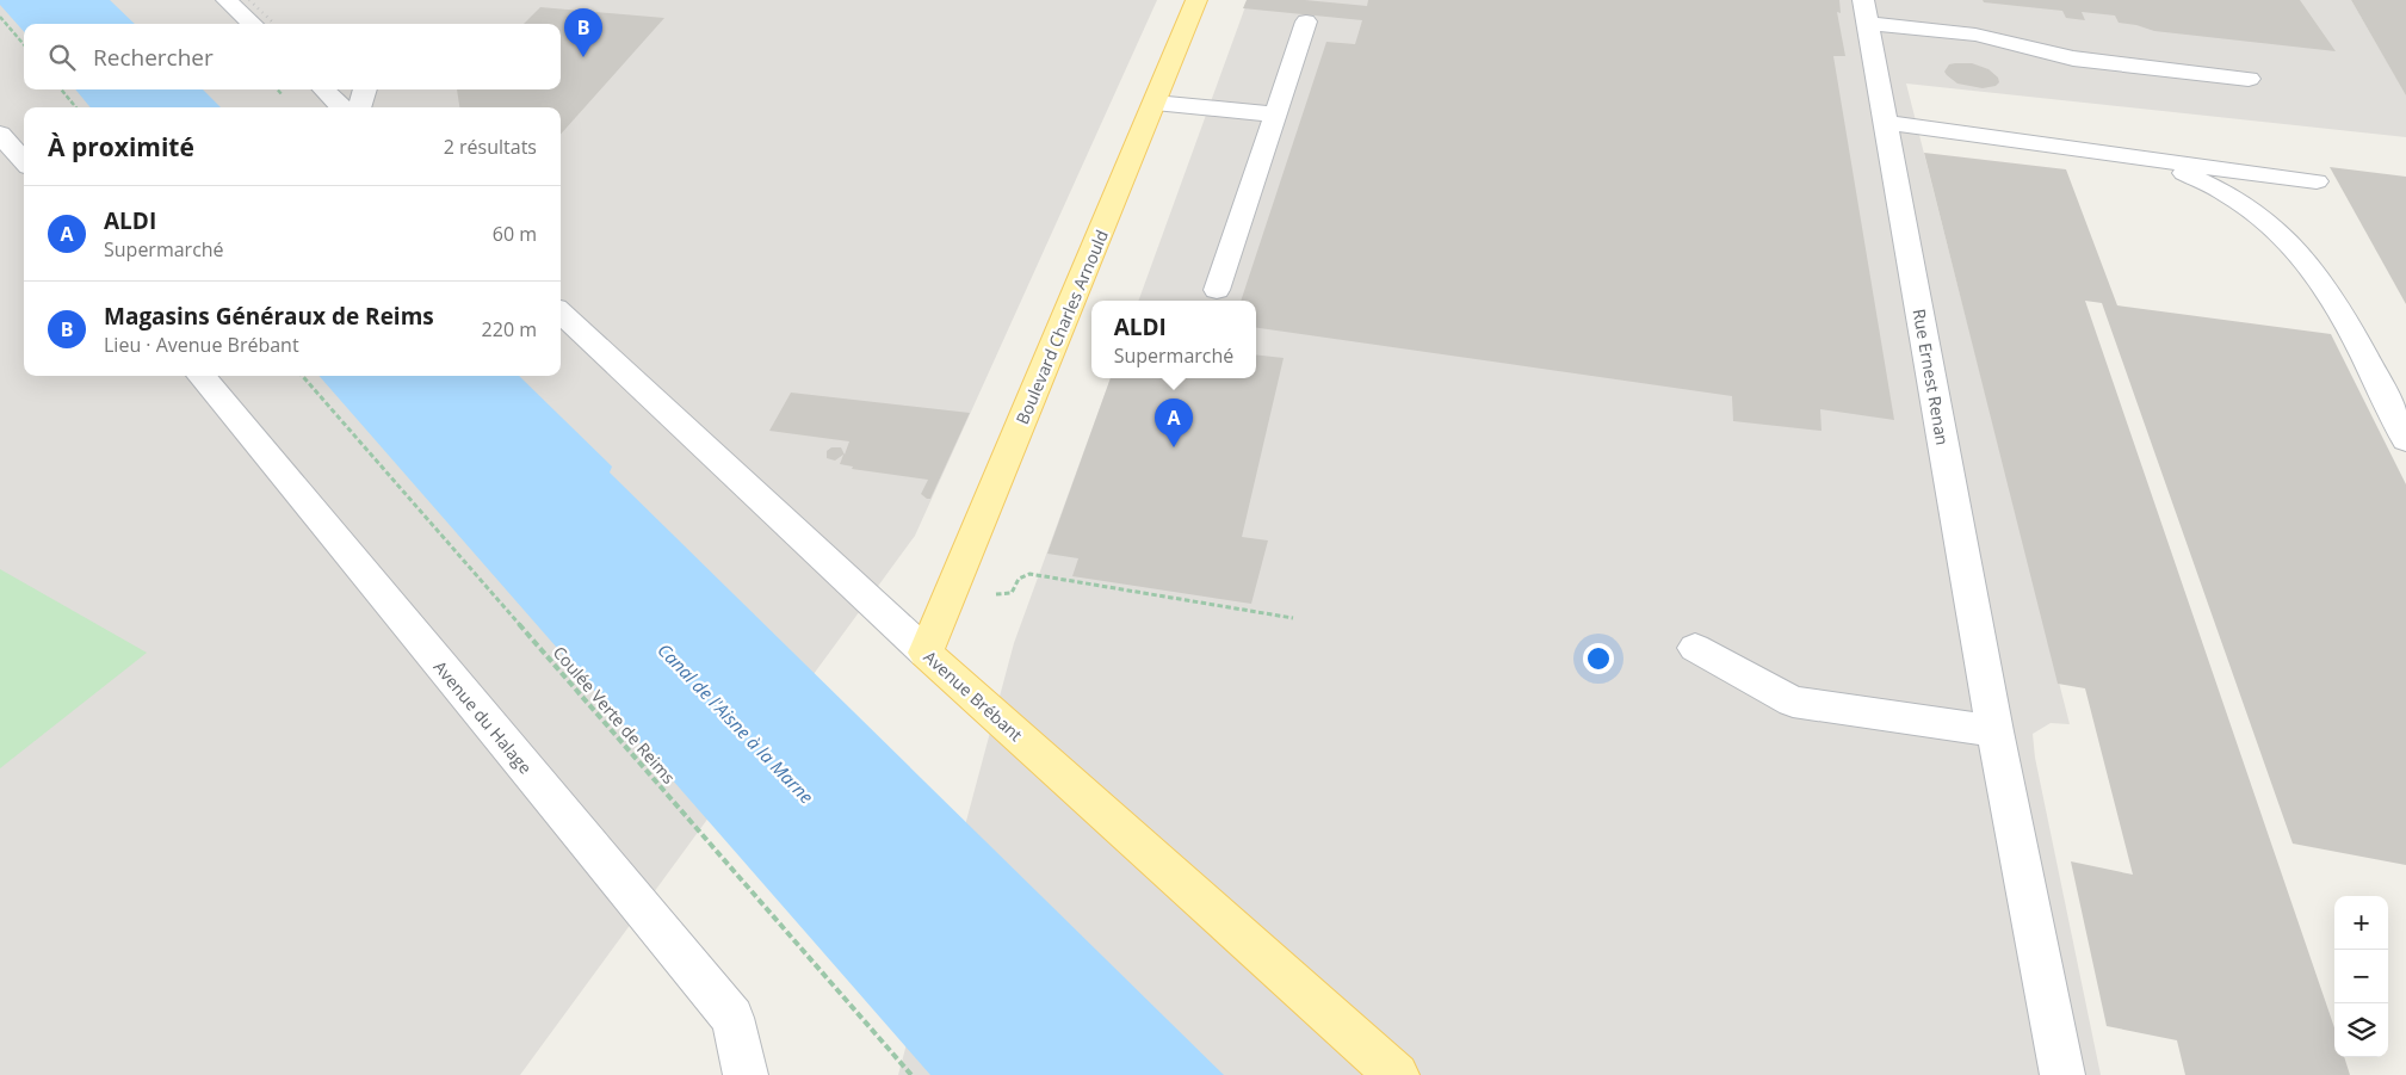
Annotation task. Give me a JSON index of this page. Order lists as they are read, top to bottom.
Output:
{
  "streets": {
    "main road": ["Boulevard Charles Arnould", "Avenue Brébant"],
    "street": ["Rue Ernest Renan", "Avenue du Halage"],
    "path": ["Coulée Verte de Reims"]
  },
  "crossings": [
    ["Boulevard Charles Arnould", "Avenue Brébant"]
  ],
  "water": ["Canal de l'Aisne à la Marne"],
  "page": {
    "pins": ["B", "A"],
    "search": "Rechercher",
    "heading": ["À proximité", "2 résultats"],
    "list": [
      {
        "mark": "A",
        "name": "ALDI",
        "note": "Supermarché",
        "value": "60 m"
      },
      {
        "mark": "B",
        "name": "Magasins Généraux de Reims",
        "note": "Lieu · Avenue Brébant",
        "value": "220 m"
      }
    ],
    "popup": ["ALDI", "Supermarché"],
    "map_buttons": ["+", "−"]
  }
}
